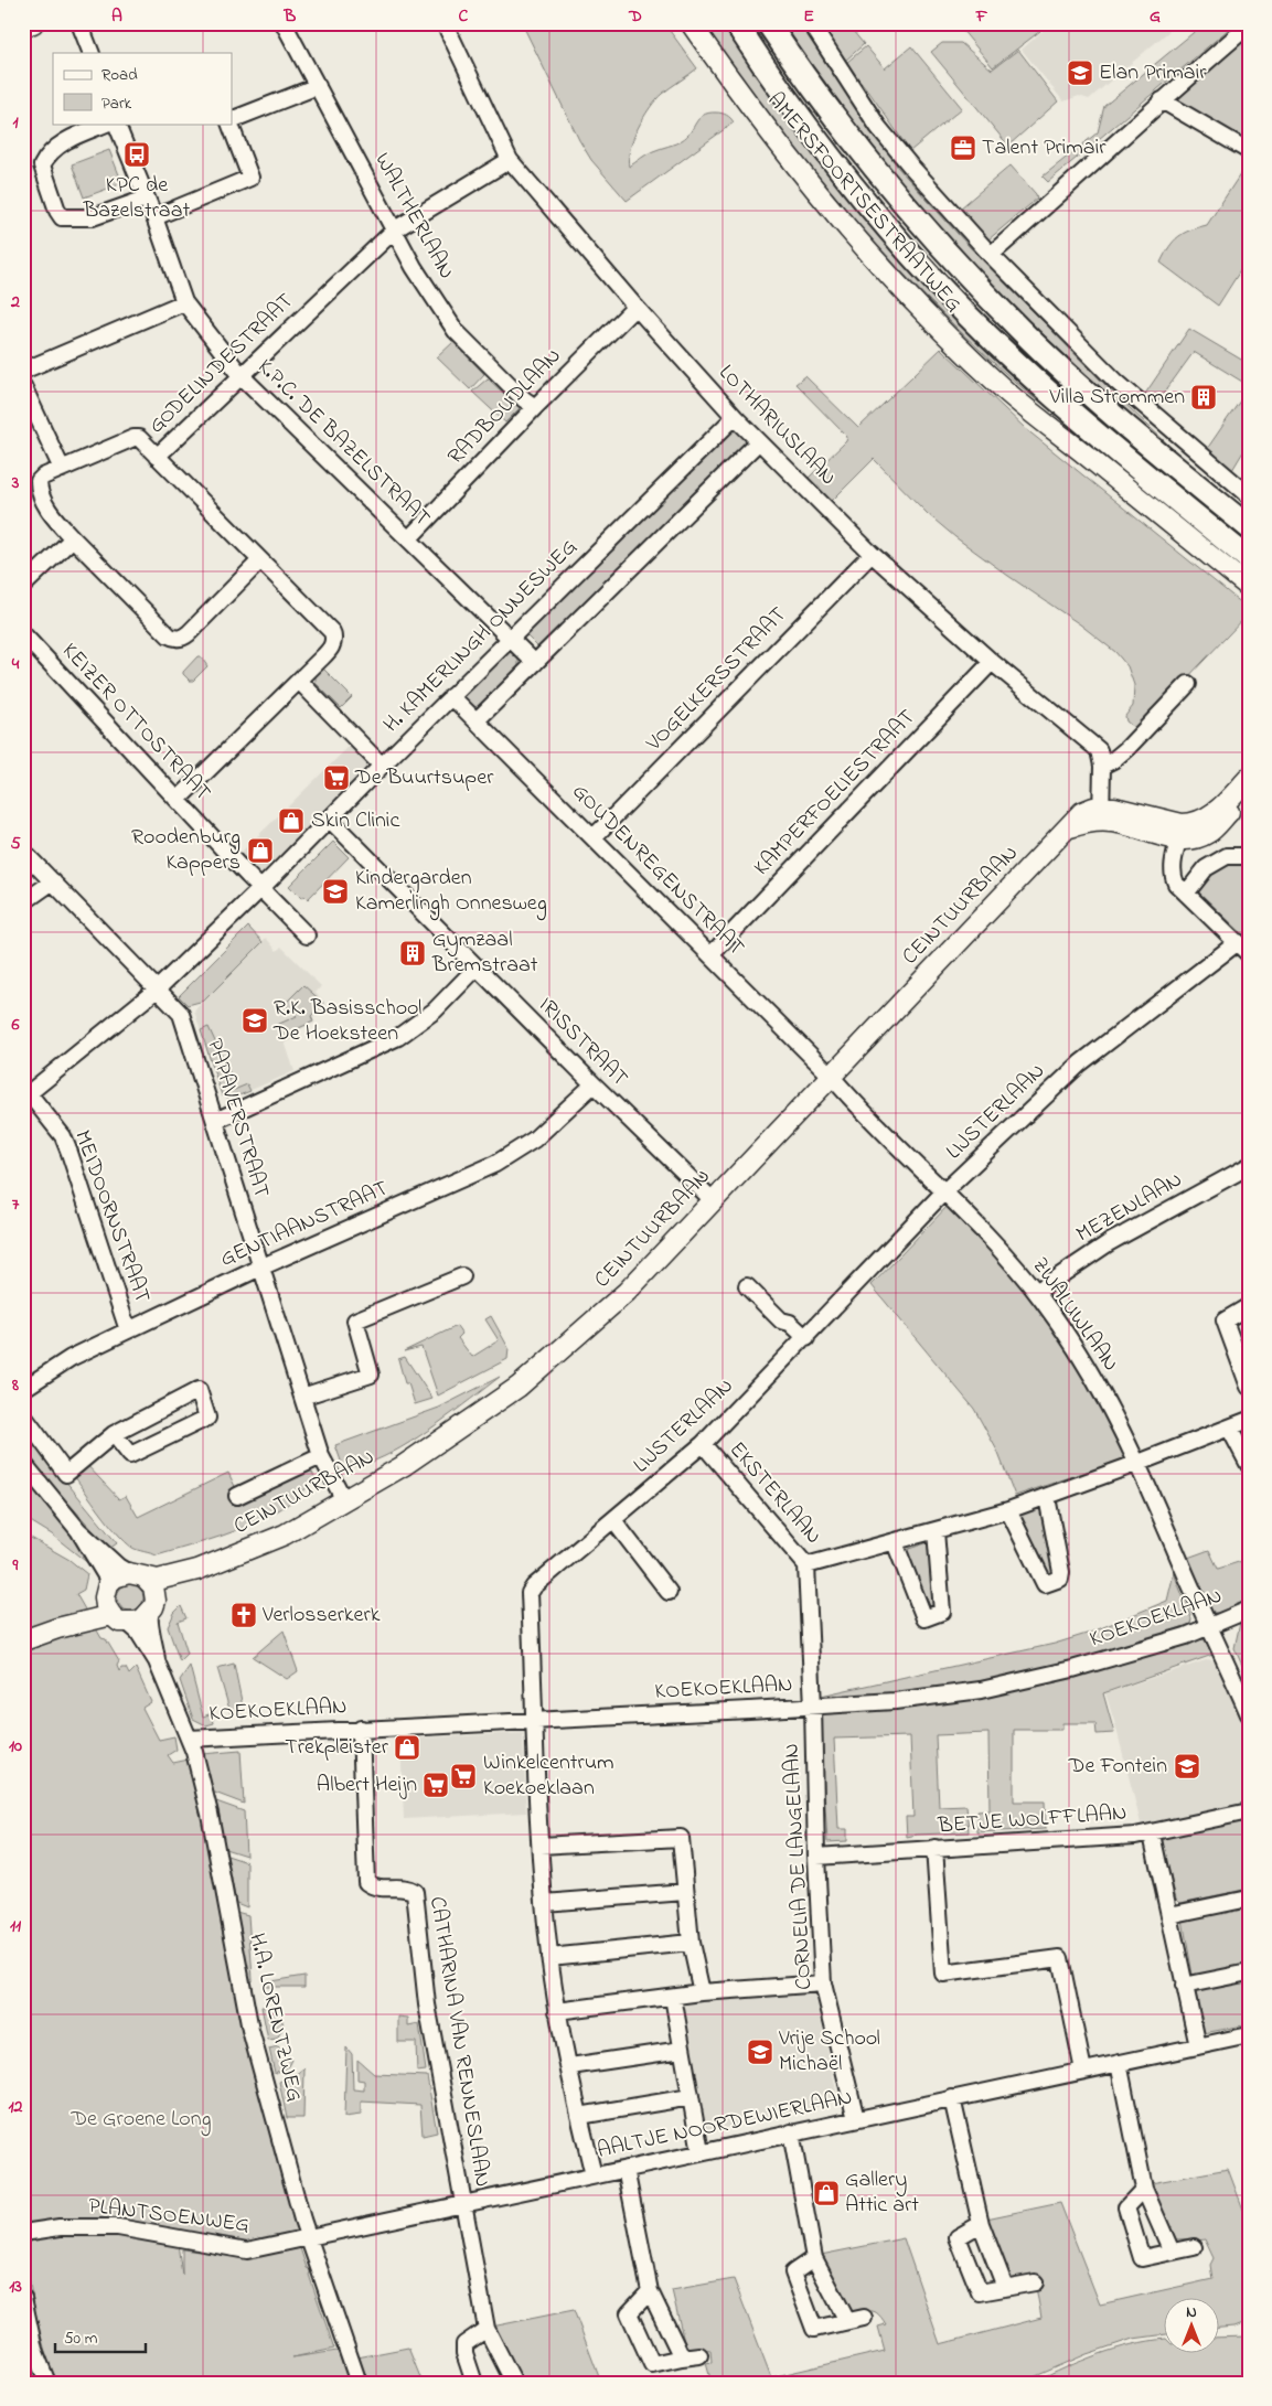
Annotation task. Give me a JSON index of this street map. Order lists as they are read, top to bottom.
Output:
{
  "streets": {
    "main road": ["AMERSFOORTSESTRAATWEG", "CEINTUURBAAN"],
    "street": [
      "WALTHERLAAN",
      "GODELINDESTRAAT",
      "RADBOUDLAAN",
      "LOTHARIUSLAAN",
      "K.P.C. DE BAZELSTRAAT",
      "H. KAMERLINGH ONNESWEG",
      "VOGELKERSSTRAAT",
      "KEIZER OTTOSTRAAT",
      "KAMPERFOELIESTRAAT",
      "GOUDENREGENSTRAAT",
      "IRISSTRAAT",
      "LIJSTERLAAN",
      "PAPAVERSTRAAT",
      "MEZENLAAN",
      "MEIDOORNSTRAAT",
      "GENTIAANSTRAAT",
      "ZWALUWLAAN",
      "EKSTERLAAN",
      "KOEKOEKLAAN",
      "BETJE WOLFFLAAN",
      "CORNELIA DE LANGELAAN",
      "H.A. LORENTZWEG",
      "CATHARINA VAN RENNESLAAN",
      "AALTJE NOORDEWIERLAAN",
      "PLANTSOENWEG"
    ]
  },
  "crossings": [
    ["WALTHERLAAN", "GODELINDESTRAAT"],
    ["WALTHERLAAN", "RADBOUDLAAN"],
    ["GODELINDESTRAAT", "LOTHARIUSLAAN"],
    ["GODELINDESTRAAT", "K.P.C. DE BAZELSTRAAT"],
    ["RADBOUDLAAN", "LOTHARIUSLAAN"],
    ["RADBOUDLAAN", "K.P.C. DE BAZELSTRAAT"],
    ["LOTHARIUSLAAN", "H. KAMERLINGH ONNESWEG"],
    ["LOTHARIUSLAAN", "VOGELKERSSTRAAT"],
    ["LOTHARIUSLAAN", "KAMPERFOELIESTRAAT"],
    ["K.P.C. DE BAZELSTRAAT", "H. KAMERLINGH ONNESWEG"],
    ["H. KAMERLINGH ONNESWEG", "KEIZER OTTOSTRAAT"],
    ["H. KAMERLINGH ONNESWEG", "GOUDENREGENSTRAAT"],
    ["H. KAMERLINGH ONNESWEG", "IRISSTRAAT"],
    ["H. KAMERLINGH ONNESWEG", "PAPAVERSTRAAT"],
    ["H. KAMERLINGH ONNESWEG", "MEIDOORNSTRAAT"],
    ["VOGELKERSSTRAAT", "GOUDENREGENSTRAAT"],
    ["KAMPERFOELIESTRAAT", "GOUDENREGENSTRAAT"],
    ["GOUDENREGENSTRAAT", "CEINTUURBAAN"],
    ["GOUDENREGENSTRAAT", "ZWALUWLAAN"],
    ["CEINTUURBAAN", "IRISSTRAAT"],
    ["CEINTUURBAAN", "PAPAVERSTRAAT"],
    ["CEINTUURBAAN", "ZWALUWLAAN"],
    ["CEINTUURBAAN", "H.A. LORENTZWEG"],
    ["IRISSTRAAT", "GENTIAANSTRAAT"],
    ["LIJSTERLAAN", "ZWALUWLAAN"],
    ["LIJSTERLAAN", "EKSTERLAAN"],
    ["LIJSTERLAAN", "KOEKOEKLAAN"],
    ["PAPAVERSTRAAT", "GENTIAANSTRAAT"],
    ["MEZENLAAN", "ZWALUWLAAN"],
    ["MEIDOORNSTRAAT", "GENTIAANSTRAAT"],
    ["ZWALUWLAAN", "KOEKOEKLAAN"],
    ["EKSTERLAAN", "KOEKOEKLAAN"],
    ["EKSTERLAAN", "CORNELIA DE LANGELAAN"],
    ["KOEKOEKLAAN", "CORNELIA DE LANGELAAN"],
    ["KOEKOEKLAAN", "H.A. LORENTZWEG"],
    ["KOEKOEKLAAN", "CATHARINA VAN RENNESLAAN"],
    ["BETJE WOLFFLAAN", "CORNELIA DE LANGELAAN"],
    ["CORNELIA DE LANGELAAN", "AALTJE NOORDEWIERLAAN"],
    ["H.A. LORENTZWEG", "AALTJE NOORDEWIERLAAN"],
    ["H.A. LORENTZWEG", "PLANTSOENWEG"],
    ["CATHARINA VAN RENNESLAAN", "AALTJE NOORDEWIERLAAN"],
    ["AALTJE NOORDEWIERLAAN", "PLANTSOENWEG"]
  ],
  "parks": ["De Groene Long"],
  "places": {
    "school or university": [
      "Elan Primair",
      "Kindergarden Kamerlingh Onnesweg",
      "R.K. Basisschool De Hoeksteen",
      "De Fontein",
      "Vrije School Michaël"
    ],
    "office": ["Talent Primair"],
    "bus stop": ["KPC de Bazelstraat"],
    "building": ["Villa Strommen", "Gymzaal Bremstraat"],
    "supermarket": ["De Buurtsuper", "Winkelcentrum Koekoeklaan", "Albert Heijn"],
    "shop": [
      "Skin Clinic",
      "Roodenburg Kappers",
      "Trekpleister",
      "Gallery Attic art"
    ],
    "church": ["Verlosserkerk"]
  },
  "legend": ["Road", "Park"],
  "scale_bar": "50 m",
  "north": "top",
  "grid": {
    "columns": [
      "A",
      "B",
      "C",
      "D",
      "E",
      "F",
      "G"
    ],
    "rows": [
      "1",
      "2",
      "3",
      "4",
      "5",
      "6",
      "7",
      "8",
      "9",
      "10",
      "11",
      "12",
      "13"
    ]
  }
}
